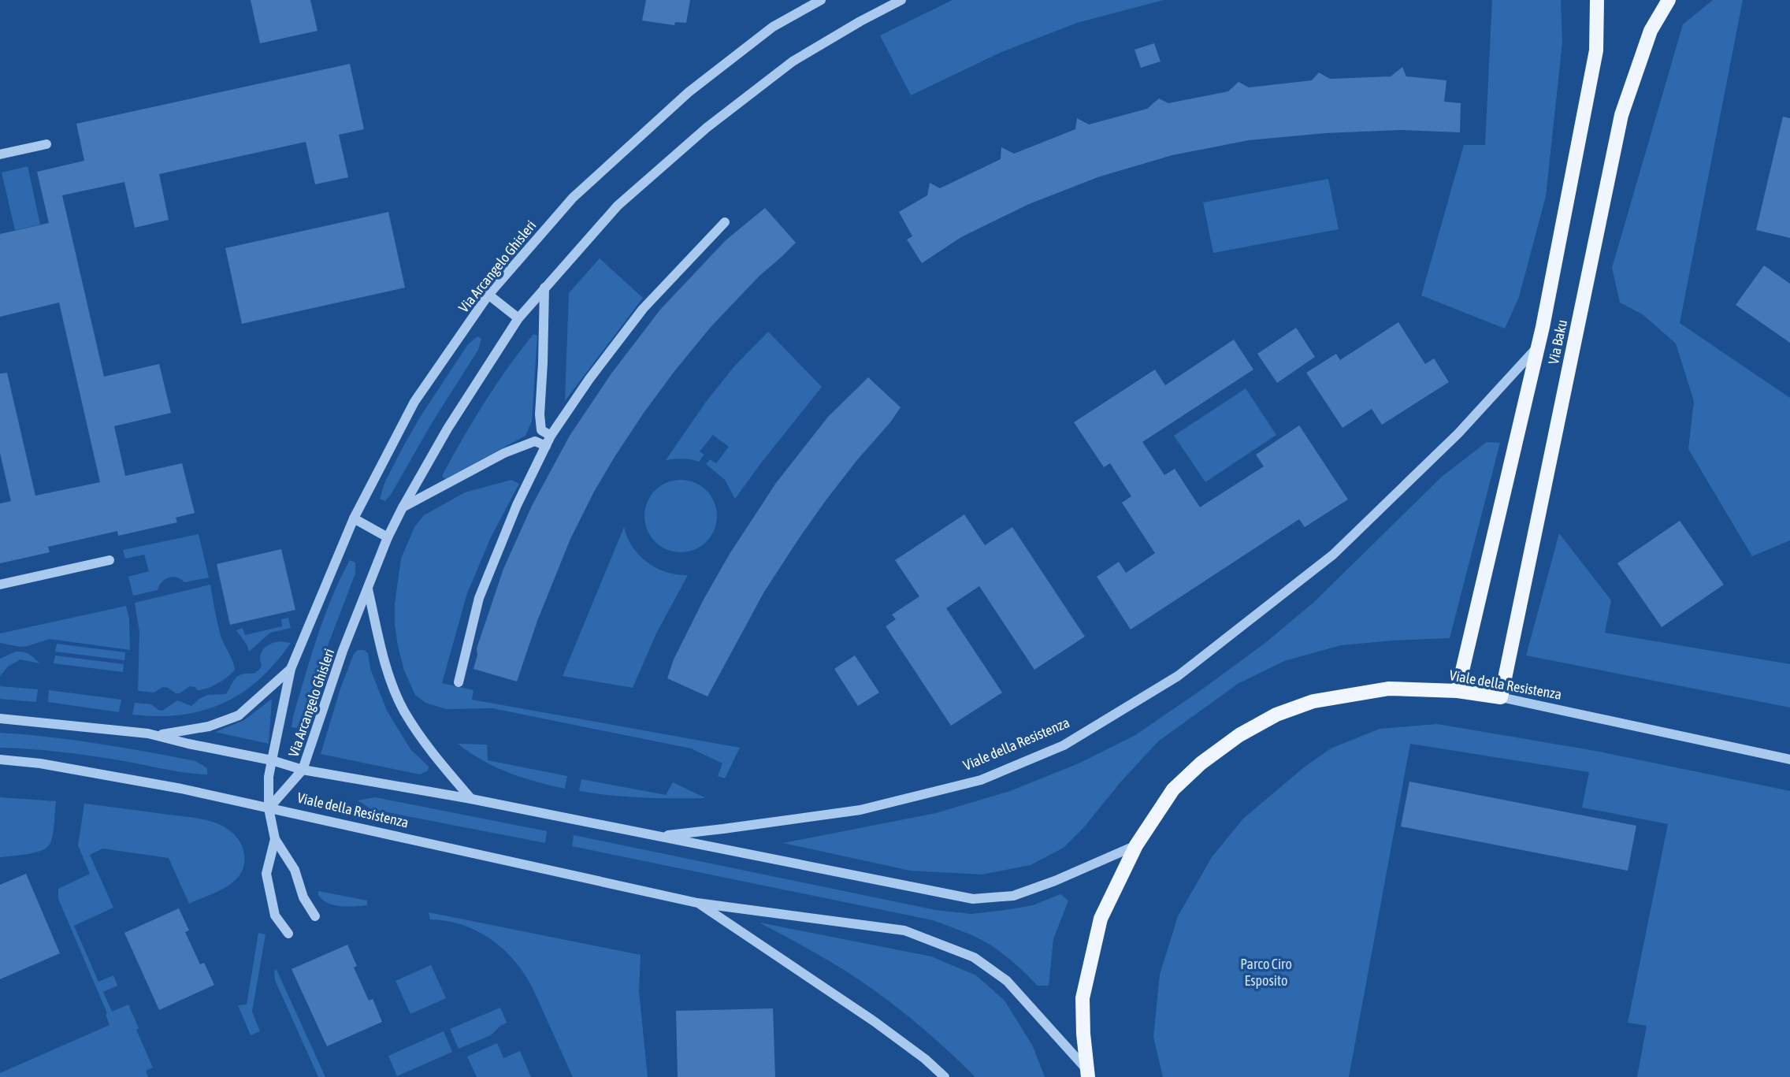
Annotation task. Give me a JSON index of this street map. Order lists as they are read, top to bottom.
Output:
{
  "streets": {
    "main road": ["Via Baku", "Viale della Resistenza"],
    "street": ["Via Arcangelo Ghisleri"]
  },
  "crossings": [
    ["Via Arcangelo Ghisleri", "Viale della Resistenza"],
    ["Via Baku", "Viale della Resistenza"]
  ],
  "parks": ["Parco Ciro Esposito"]
}
